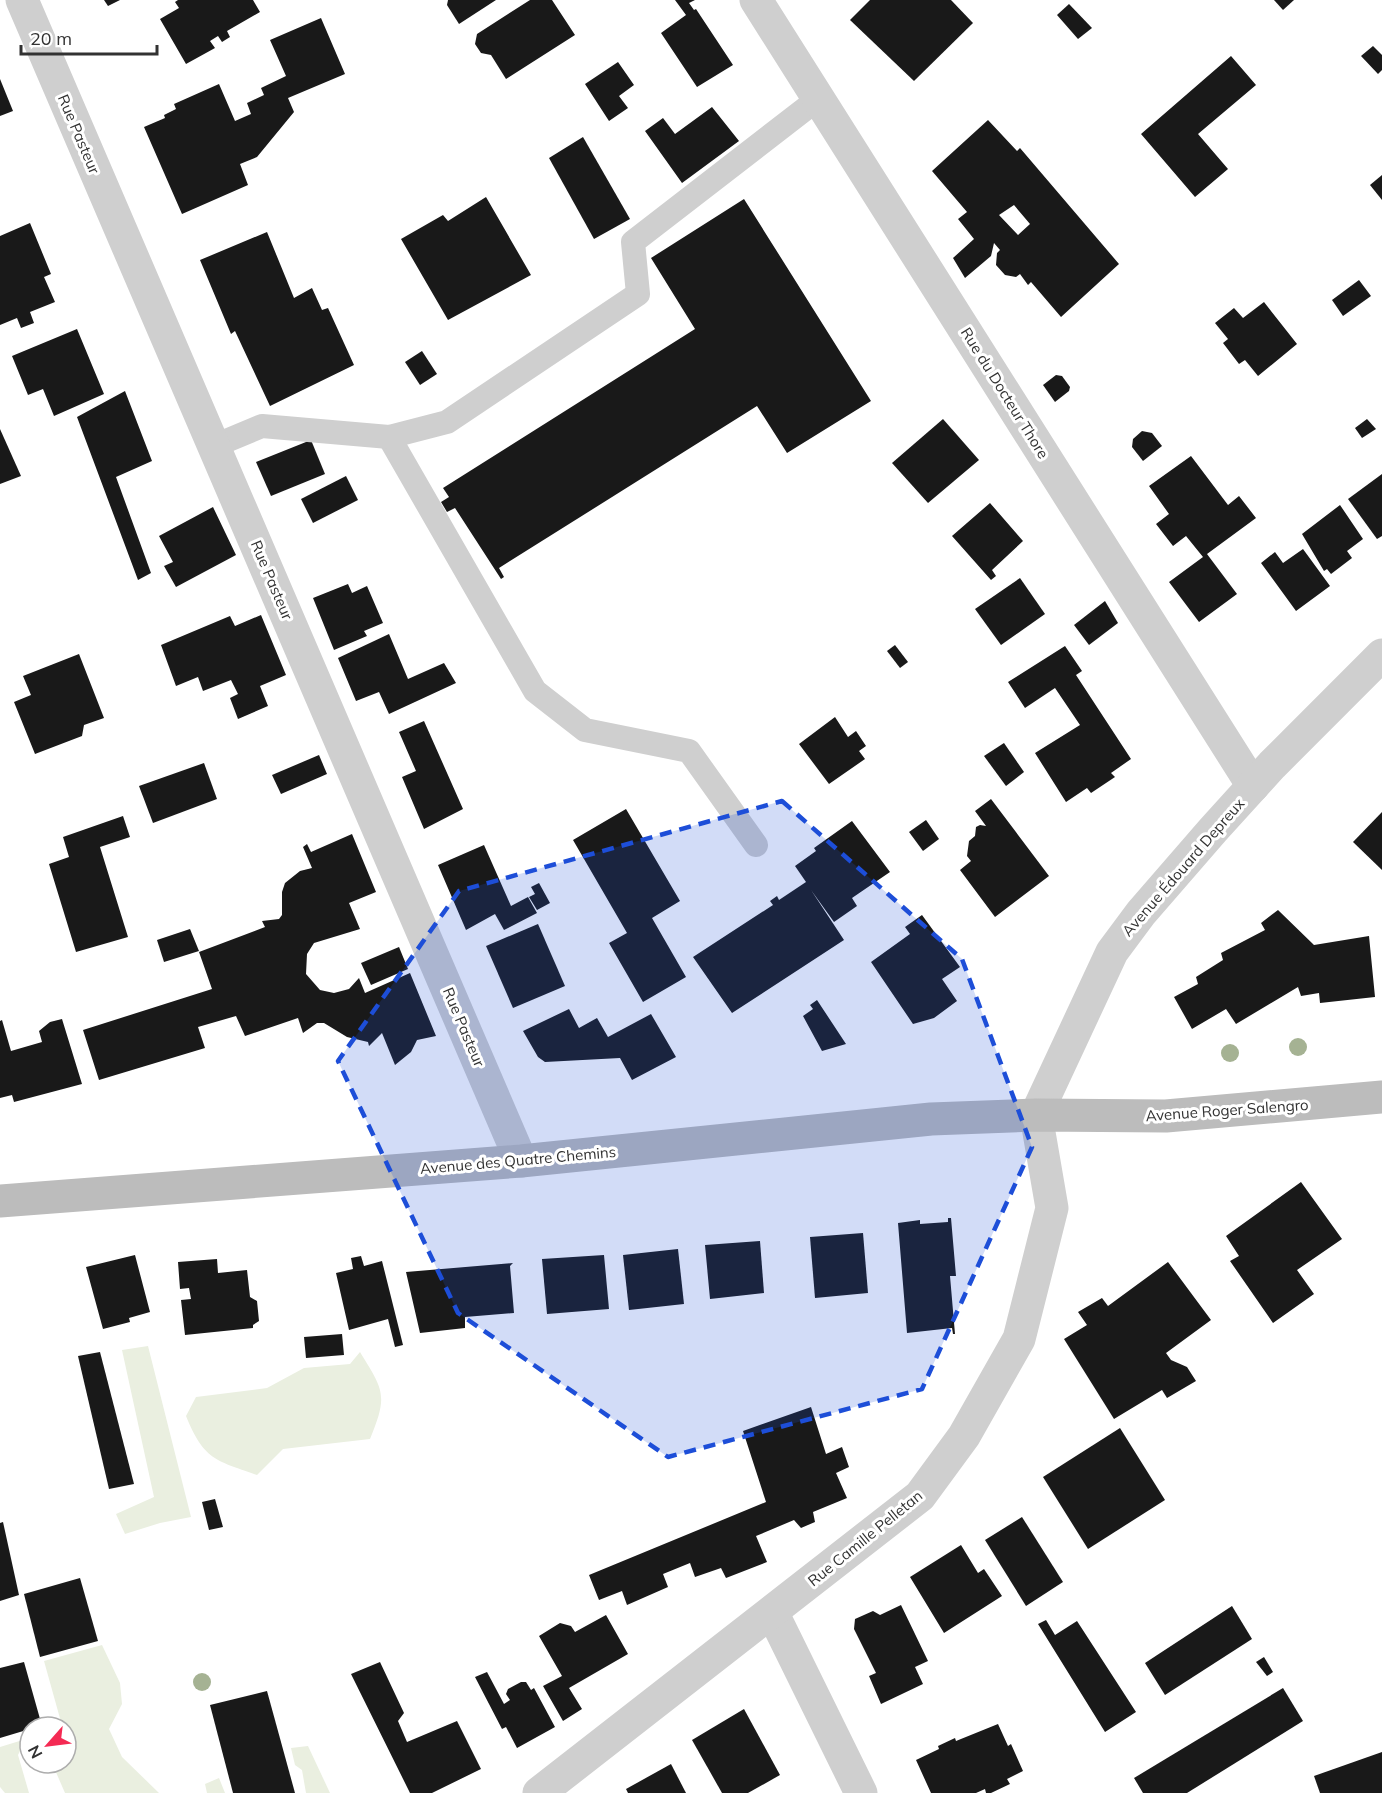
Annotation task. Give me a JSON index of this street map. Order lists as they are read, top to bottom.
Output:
{
  "streets": {
    "main road": ["Avenue Roger Salengro", "Avenue des Quatre Chemins"],
    "street": [
      "Rue Pasteur",
      "Rue du Docteur Thore",
      "Avenue Édouard Depreux",
      "Rue Camille Pelletan"
    ]
  },
  "crossings": [
    ["Rue Pasteur", "Avenue des Quatre Chemins"],
    ["Rue du Docteur Thore", "Avenue Édouard Depreux"],
    ["Avenue Édouard Depreux", "Avenue Roger Salengro"],
    ["Avenue Édouard Depreux", "Avenue des Quatre Chemins"],
    ["Avenue Édouard Depreux", "Rue Camille Pelletan"],
    ["Avenue Roger Salengro", "Avenue des Quatre Chemins"],
    ["Avenue Roger Salengro", "Rue Camille Pelletan"],
    ["Avenue des Quatre Chemins", "Rue Camille Pelletan"]
  ],
  "scale_bar": "20 m",
  "north": "bottom left"
}
